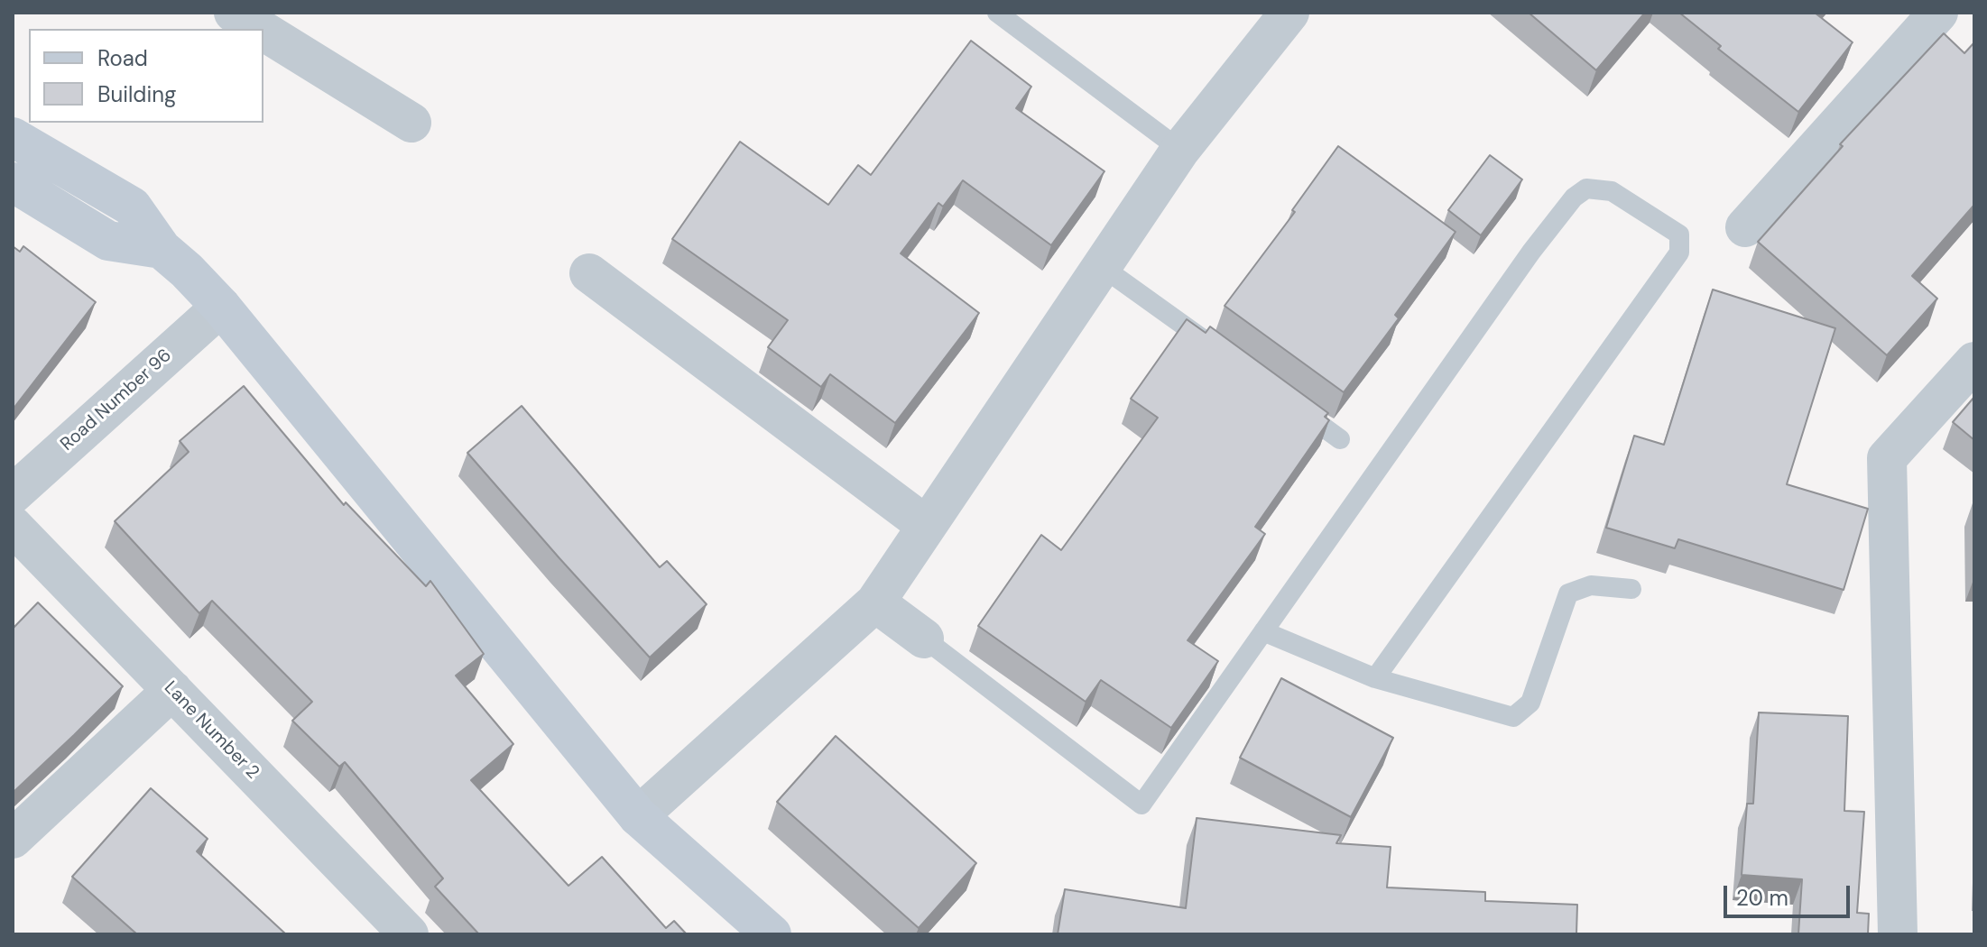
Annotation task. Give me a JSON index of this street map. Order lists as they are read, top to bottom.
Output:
{
  "streets": {
    "street": ["Road Number 96", "Lane Number 2"]
  },
  "legend": ["Road", "Building"],
  "scale_bar": "20 m"
}
